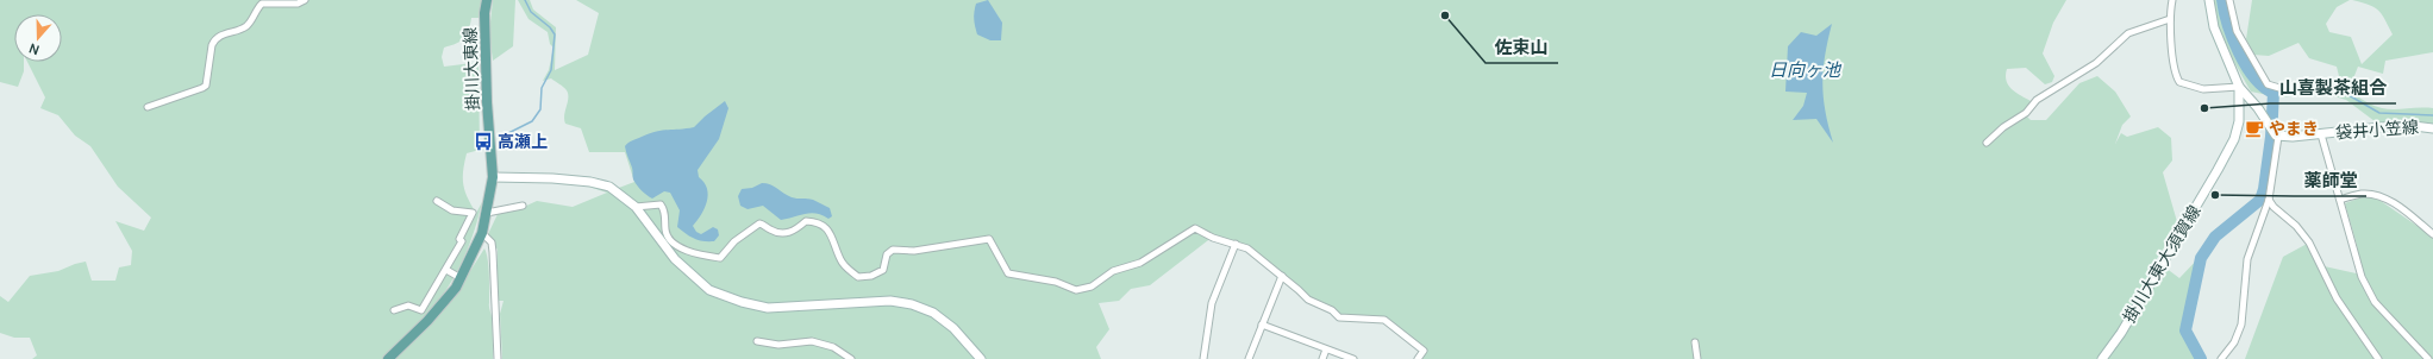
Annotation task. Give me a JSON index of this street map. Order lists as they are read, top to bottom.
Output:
{
  "streets": {
    "main road": ["掛川大東線", "袋井小笠線", "掛川大東大須賀線"]
  },
  "water": ["日向ヶ池"],
  "places": {
    "other": ["佐束山", "山喜製茶組合", "薬師堂"],
    "cafe": ["やまき"],
    "bus stop": ["高瀬上"]
  },
  "north": "bottom"
}
